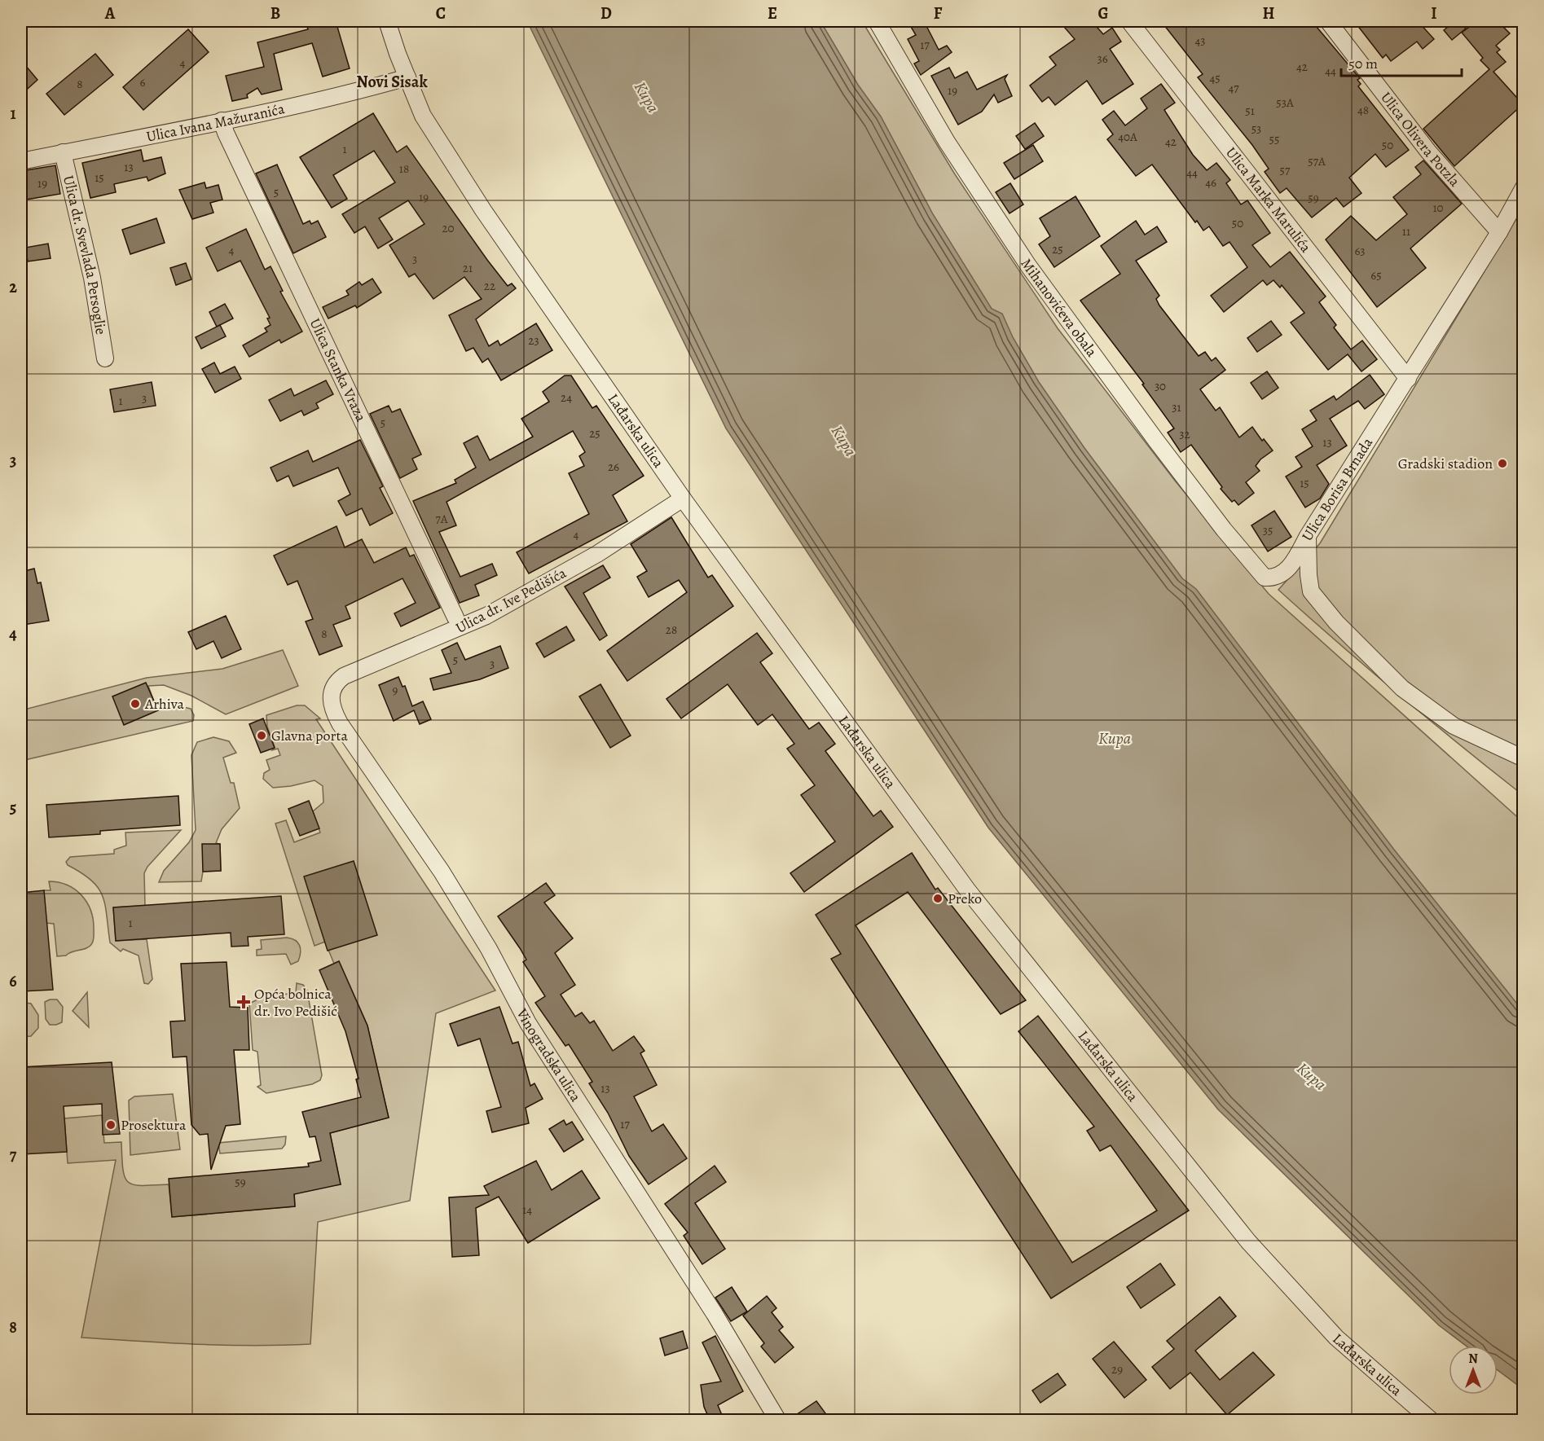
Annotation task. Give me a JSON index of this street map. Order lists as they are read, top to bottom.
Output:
{
  "streets": {
    "street": [
      "Ulica Ivana Mažuranića",
      "Ulica Olivera Potzla",
      "Ulica Marka Marulića",
      "Ulica dr. Svevlada Persoglie",
      "Mihanovićeva obala",
      "Ulica Stanka Vraza",
      "Lađarska ulica",
      "Ulica Borisa Brnada",
      "Ulica dr. Ive Pedišića",
      "Vinogradska ulica"
    ]
  },
  "crossings": [
    ["Ulica Ivana Mažuranića", "Ulica dr. Svevlada Persoglie"],
    ["Ulica Ivana Mažuranića", "Ulica Stanka Vraza"],
    ["Ulica Ivana Mažuranića", "Lađarska ulica"],
    ["Ulica Olivera Potzla", "Ulica Borisa Brnada"],
    ["Ulica Marka Marulića", "Ulica Borisa Brnada"],
    ["Mihanovićeva obala", "Ulica Borisa Brnada"],
    ["Lađarska ulica", "Ulica dr. Ive Pedišića"],
    ["Ulica dr. Ive Pedišića", "Vinogradska ulica"]
  ],
  "districts": ["Novi Sisak"],
  "water": ["Kupa"],
  "places": {
    "other": [
      "Gradski stadion",
      "Arhiva",
      "Glavna porta",
      "Preko",
      "Prosektura"
    ],
    "health": ["Opća bolnica dr. Ivo Pedišić"]
  },
  "house_numbers": [
    "43",
    "17",
    "36",
    "4",
    "42",
    "44",
    "45",
    "6",
    "8",
    "47",
    "19",
    "53A",
    "48",
    "51",
    "53",
    "40A",
    "55",
    "42",
    "50",
    "1",
    "57A",
    "13",
    "18",
    "57",
    "44",
    "15",
    "46",
    "19",
    "5",
    "19",
    "59",
    "10",
    "50",
    "20",
    "11",
    "25",
    "4",
    "63",
    "3",
    "21",
    "65",
    "22",
    "23",
    "30",
    "24",
    "3",
    "1",
    "31",
    "5",
    "25",
    "32",
    "13",
    "26",
    "15",
    "7A",
    "35",
    "4",
    "28",
    "8",
    "5",
    "3",
    "9",
    "1",
    "13",
    "17",
    "59",
    "14",
    "29"
  ],
  "scale_bar": "50 m",
  "north": "top",
  "grid": {
    "columns": [
      "A",
      "B",
      "C",
      "D",
      "E",
      "F",
      "G",
      "H",
      "I"
    ],
    "rows": [
      "1",
      "2",
      "3",
      "4",
      "5",
      "6",
      "7",
      "8"
    ]
  }
}
